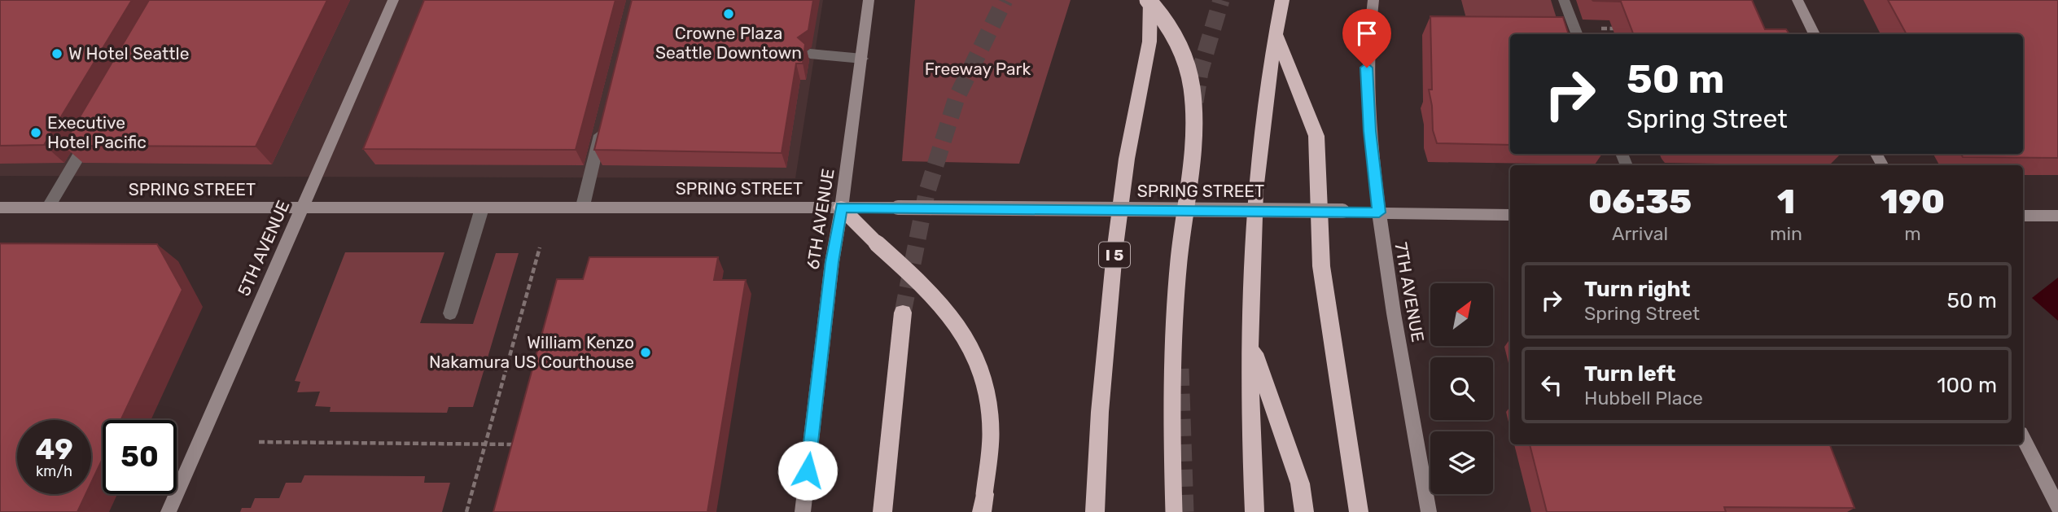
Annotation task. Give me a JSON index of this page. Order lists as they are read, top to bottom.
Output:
{
  "streets": {
    "highway": ["I 5"],
    "street": [
      "SPRING STREET",
      "6TH AVENUE",
      "5TH AVENUE",
      "7TH AVENUE"
    ]
  },
  "crossings": [
    ["SPRING STREET", "6TH AVENUE"],
    ["SPRING STREET", "5TH AVENUE"],
    ["SPRING STREET", "7TH AVENUE"]
  ],
  "parks": ["Freeway Park"],
  "places": [
    "Crowne Plaza Seattle Downtown",
    "W Hotel Seattle",
    "Executive Hotel Pacific",
    "William Kenzo Nakamura US Courthouse"
  ],
  "north": "top right",
  "page": {
    "turn": ["50 m", "Spring Street"],
    "eta": [
      "06:35",
      "Arrival",
      "1",
      "min",
      "190",
      "m"
    ],
    "list": [
      {
        "name": "Turn right",
        "note": "Spring Street",
        "value": "50 m"
      },
      {
        "name": "Turn left",
        "note": "Hubbell Place",
        "value": "100 m"
      }
    ],
    "speed": "49 km/h",
    "limit": "50"
  }
}
